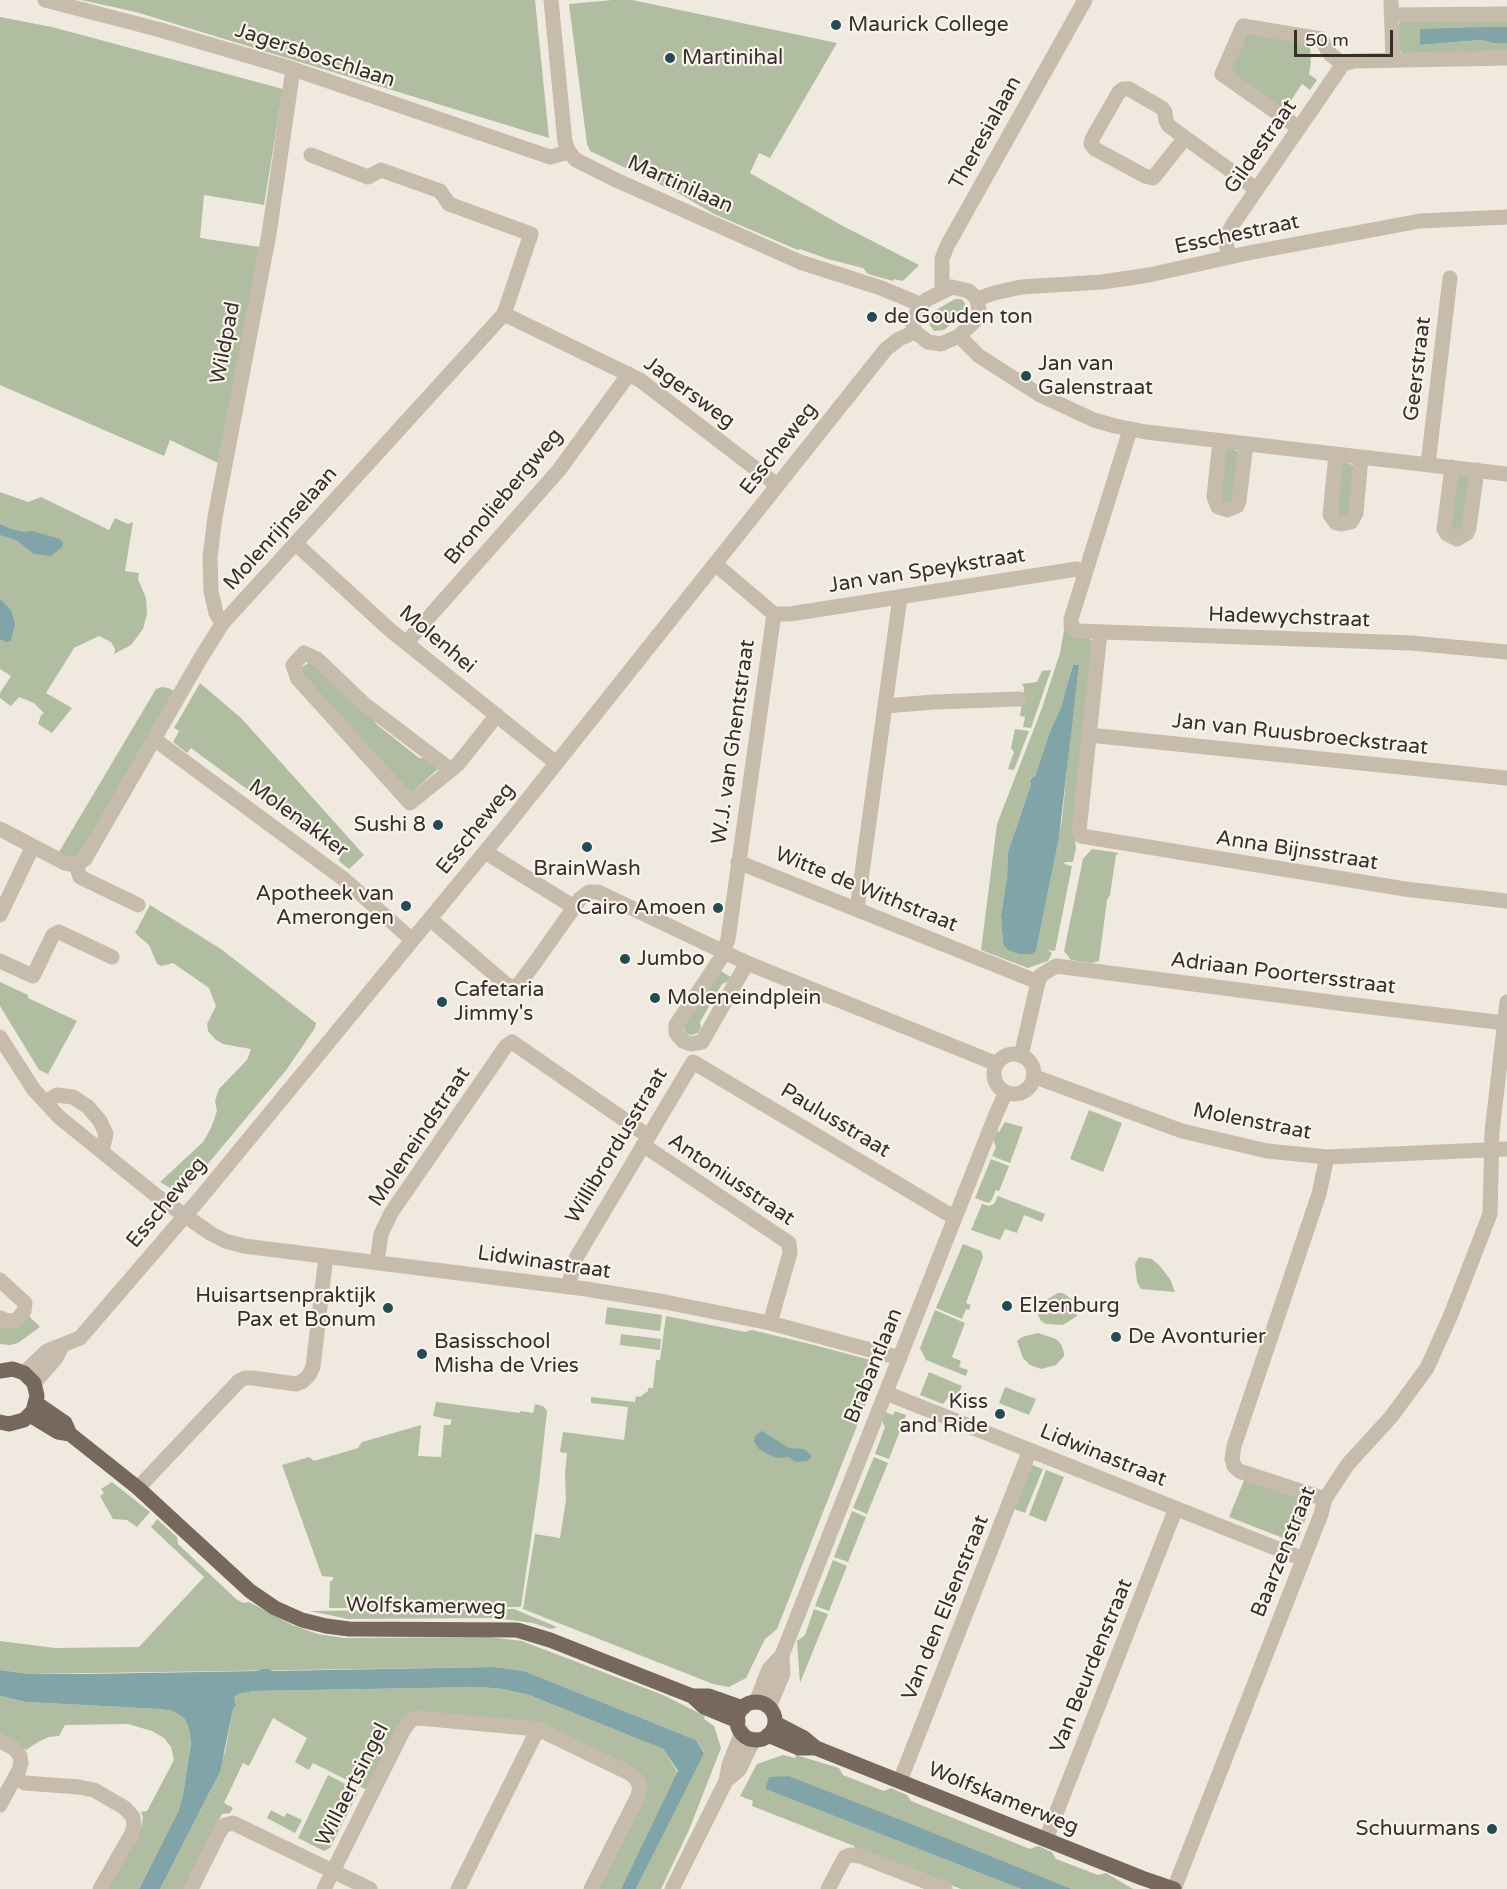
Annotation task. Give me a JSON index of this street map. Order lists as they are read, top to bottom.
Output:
{
  "streets": {
    "main road": ["Wolfskamerweg"],
    "street": [
      "Jagersboschlaan",
      "Theresialaan",
      "Gildestraat",
      "Martinilaan",
      "Esschestraat",
      "Wildpad",
      "Geerstraat",
      "Jagersweg",
      "Esscheweg",
      "Bronoliebergweg",
      "Molenrijnselaan",
      "Jan van Speykstraat",
      "Hadewychstraat",
      "Molenhei",
      "Jan van Ruusbroeckstraat",
      "W.J. van Ghentstraat",
      "Molenakker",
      "Anna Bijnsstraat",
      "Witte de Withstraat",
      "Adriaan Poortersstraat",
      "Paulusstraat",
      "Molenstraat",
      "Moleneindstraat",
      "Willibrordusstraat",
      "Antoniusstraat",
      "Lidwinastraat",
      "Brabantlaan",
      "Baarzenstraat",
      "Van den Elsenstraat",
      "Van Beurdenstraat",
      "Willaertsingel"
    ]
  },
  "crossings": [
    ["Jagersboschlaan", "Martinilaan"],
    ["Jagersboschlaan", "Wildpad"],
    ["Theresialaan", "Martinilaan"],
    ["Theresialaan", "Esschestraat"],
    ["Theresialaan", "Esscheweg"],
    ["Gildestraat", "Esschestraat"],
    ["Martinilaan", "Esschestraat"],
    ["Martinilaan", "Esscheweg"],
    ["Esschestraat", "Esscheweg"],
    ["Wildpad", "Molenrijnselaan"],
    ["Jagersweg", "Esscheweg"],
    ["Jagersweg", "Bronoliebergweg"],
    ["Jagersweg", "Molenrijnselaan"],
    ["Esscheweg", "Molenhei"],
    ["Esscheweg", "W.J. van Ghentstraat"],
    ["Esscheweg", "Molenakker"],
    ["Esscheweg", "Lidwinastraat"],
    ["Bronoliebergweg", "Molenhei"],
    ["Molenrijnselaan", "Molenhei"],
    ["Molenrijnselaan", "Molenakker"],
    ["Jan van Speykstraat", "Hadewychstraat"],
    ["Jan van Speykstraat", "W.J. van Ghentstraat"],
    ["Jan van Ruusbroeckstraat", "Anna Bijnsstraat"],
    ["W.J. van Ghentstraat", "Witte de Withstraat"],
    ["Witte de Withstraat", "Adriaan Poortersstraat"],
    ["Adriaan Poortersstraat", "Baarzenstraat"],
    ["Paulusstraat", "Willibrordusstraat"],
    ["Paulusstraat", "Brabantlaan"],
    ["Molenstraat", "Brabantlaan"],
    ["Molenstraat", "Baarzenstraat"],
    ["Moleneindstraat", "Willibrordusstraat"],
    ["Moleneindstraat", "Antoniusstraat"],
    ["Moleneindstraat", "Lidwinastraat"],
    ["Willibrordusstraat", "Antoniusstraat"],
    ["Willibrordusstraat", "Lidwinastraat"],
    ["Antoniusstraat", "Lidwinastraat"],
    ["Lidwinastraat", "Brabantlaan"],
    ["Lidwinastraat", "Baarzenstraat"],
    ["Lidwinastraat", "Van den Elsenstraat"],
    ["Lidwinastraat", "Van Beurdenstraat"],
    ["Brabantlaan", "Wolfskamerweg"],
    ["Baarzenstraat", "Wolfskamerweg"],
    ["Wolfskamerweg", "Van den Elsenstraat"],
    ["Wolfskamerweg", "Van Beurdenstraat"]
  ],
  "places": [
    "Maurick College",
    "Martinihal",
    "de Gouden ton",
    "Jan van Galenstraat",
    "Sushi 8",
    "BrainWash",
    "Apotheek van Amerongen",
    "Cairo Amoen",
    "Jumbo",
    "Moleneindplein",
    "Cafetaria Jimmy's",
    "Elzenburg",
    "Huisartsenpraktijk Pax et Bonum",
    "De Avonturier",
    "Basisschool Misha de Vries",
    "Kiss and Ride",
    "Schuurmans"
  ],
  "scale_bar": "50 m"
}
